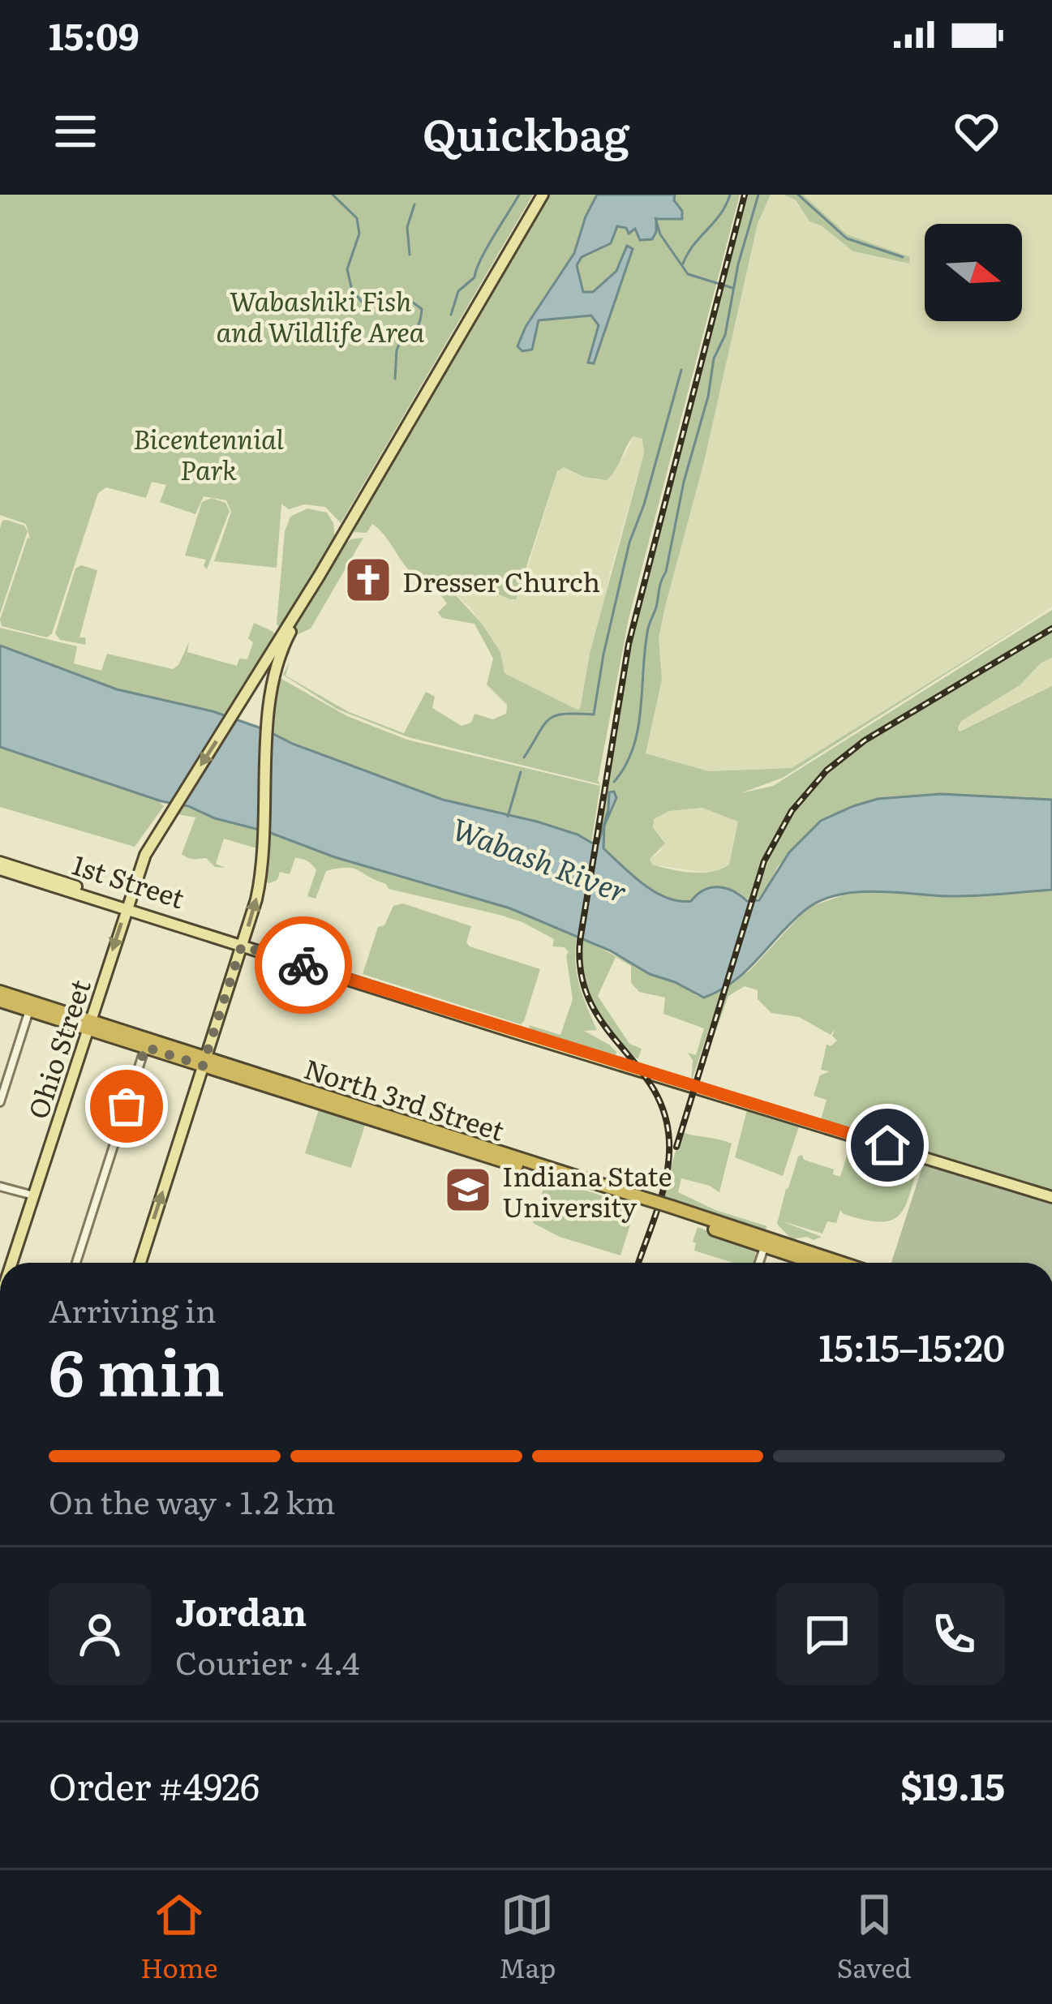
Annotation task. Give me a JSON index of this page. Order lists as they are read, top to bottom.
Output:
{
  "streets": {
    "highway": ["North 3rd Street"],
    "main road": ["1st Street", "Ohio Street"]
  },
  "crossings": [
    ["1st Street", "Ohio Street"],
    ["Ohio Street", "North 3rd Street"]
  ],
  "water": ["Wabash River"],
  "parks": ["Wabashiki Fish and Wildlife Area", "Bicentennial Park"],
  "places": {
    "church": ["Dresser Church"],
    "school or university": ["Indiana State University"]
  },
  "north": "right",
  "page": {
    "status": "15:09",
    "header": "Quickbag",
    "heading": ["6 min", "Arriving in", "15:15–15:20"],
    "panel": [
      "Jordan",
      "Courier · 4.4",
      "Order #4926",
      "$19.15"
    ],
    "bar": "On the way · 1.2 km",
    "tabs": ["Home", "Map", "Saved"]
  }
}
